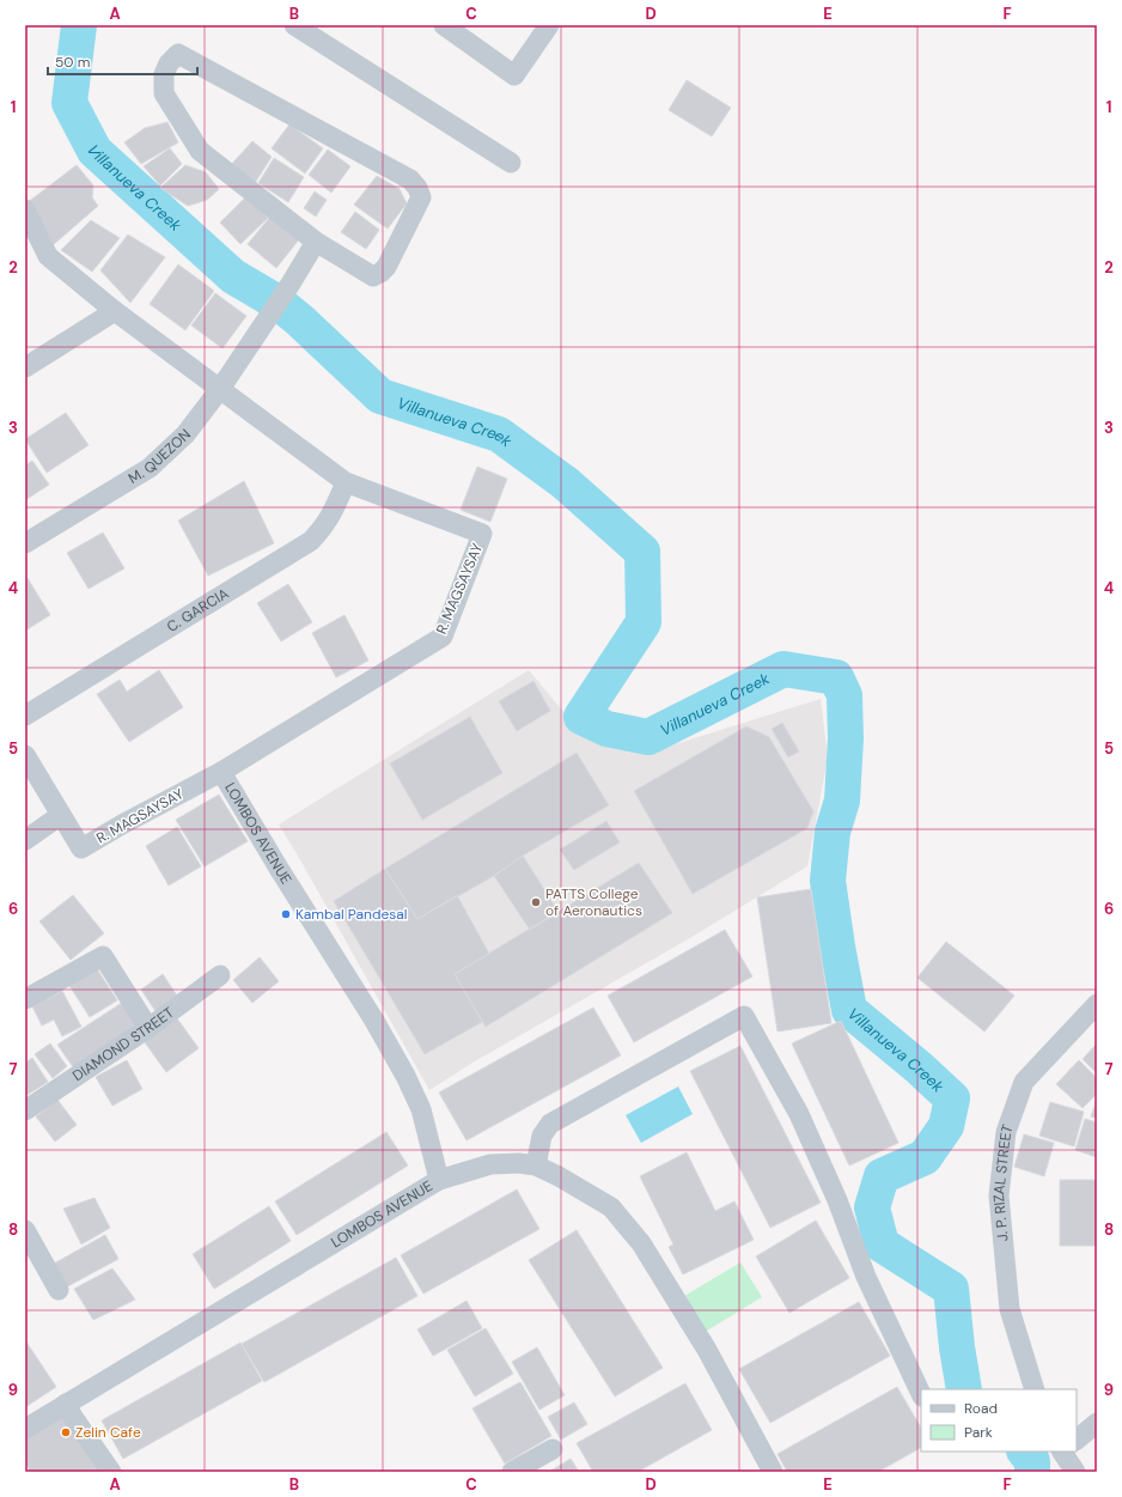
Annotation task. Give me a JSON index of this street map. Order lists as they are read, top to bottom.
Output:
{
  "streets": {
    "street": [
      "M. QUEZON",
      "R. MAGSAYSAY",
      "C. GARCIA",
      "LOMBOS AVENUE",
      "DIAMOND STREET",
      "J. P. RIZAL STREET"
    ]
  },
  "crossings": [
    ["M. QUEZON", "R. MAGSAYSAY"],
    ["R. MAGSAYSAY", "C. GARCIA"],
    ["R. MAGSAYSAY", "LOMBOS AVENUE"]
  ],
  "water": ["Villanueva Creek"],
  "places": ["PATTS College of Aeronautics", "Kambal Pandesal", "Zelin Cafe"],
  "legend": ["Road", "Park"],
  "scale_bar": "50 m",
  "grid": {
    "columns": [
      "A",
      "B",
      "C",
      "D",
      "E",
      "F"
    ],
    "rows": [
      "1",
      "2",
      "3",
      "4",
      "5",
      "6",
      "7",
      "8",
      "9"
    ]
  }
}
